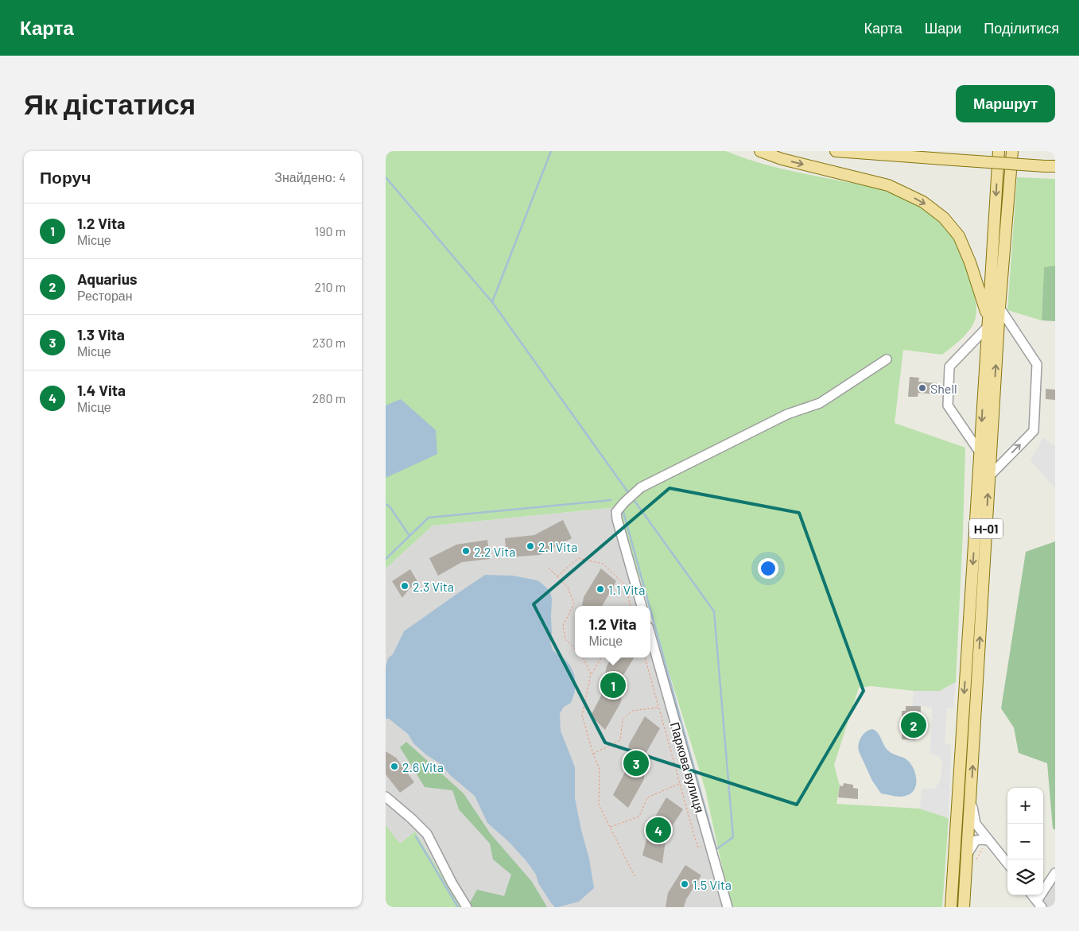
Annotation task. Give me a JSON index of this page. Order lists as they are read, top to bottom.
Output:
{
  "streets": {
    "main road": ["Н-01"],
    "street": ["Паркова вулиця"]
  },
  "places": [
    "Shell",
    "2.1 Vita",
    "2.2 Vita",
    "2.3 Vita",
    "1.1 Vita",
    "2.6 Vita",
    "1.5 Vita"
  ],
  "page": {
    "header": "Карта",
    "nav": ["Карта", "Шари", "Поділитися"],
    "buttons": "Маршрут",
    "title": "Як дістатися",
    "heading": ["Поруч", "Знайдено: 4"],
    "list": [
      {
        "mark": "1",
        "name": "1.2 Vita",
        "note": "Місце",
        "value": "190 m"
      },
      {
        "mark": "2",
        "name": "Aquarius",
        "note": "Ресторан",
        "value": "210 m"
      },
      {
        "mark": "3",
        "name": "1.3 Vita",
        "note": "Місце",
        "value": "230 m"
      },
      {
        "mark": "4",
        "name": "1.4 Vita",
        "note": "Місце",
        "value": "280 m"
      }
    ],
    "popup": ["1.2 Vita", "Місце"],
    "pins": [
      "1",
      "2",
      "3",
      "4"
    ],
    "map_buttons": ["+", "−"]
  }
}
